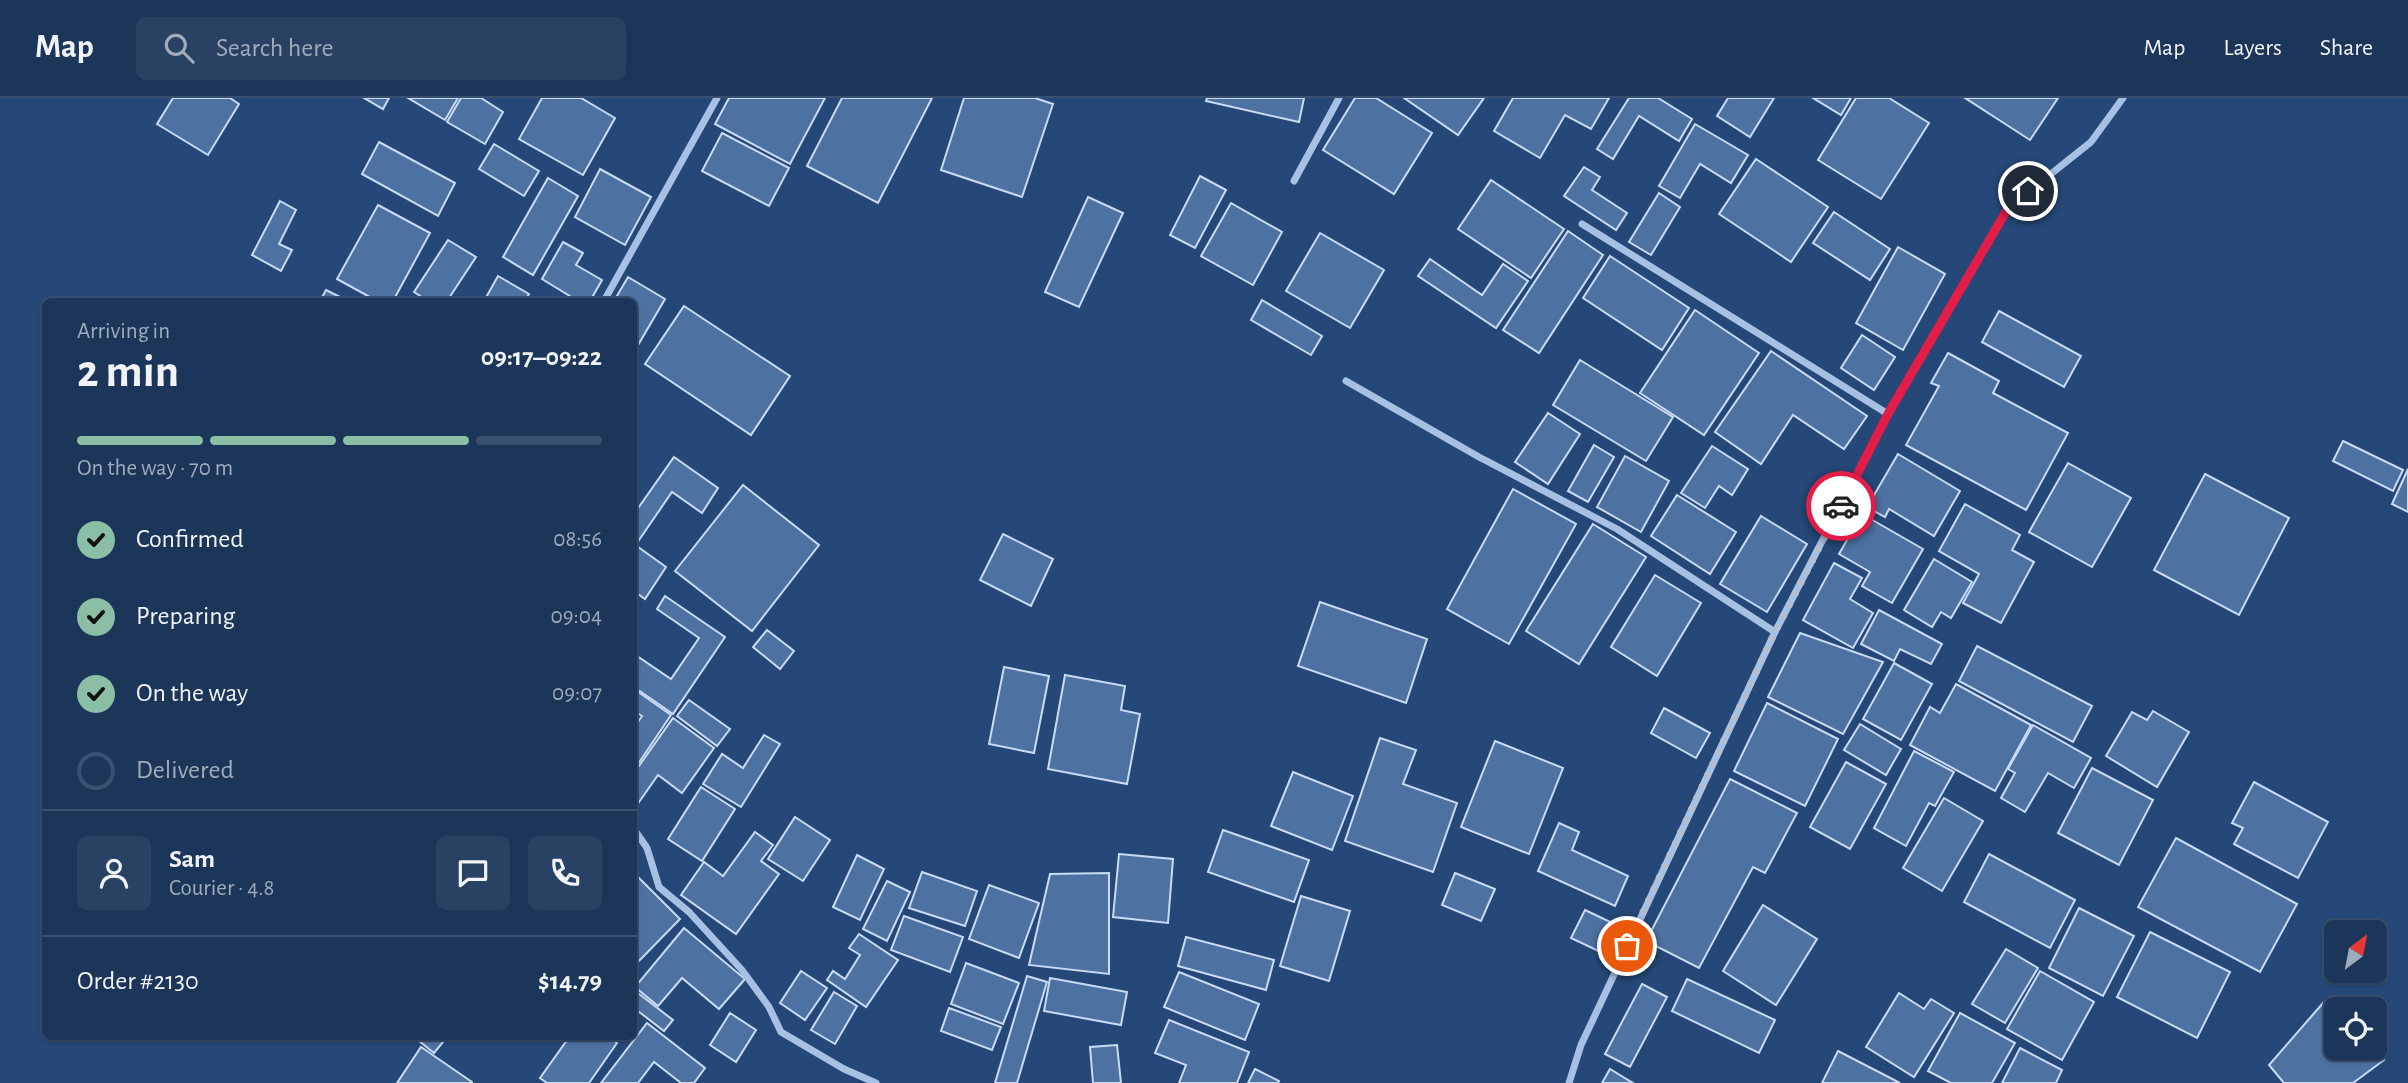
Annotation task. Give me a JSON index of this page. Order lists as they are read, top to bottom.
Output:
{
  "north": "top right",
  "page": {
    "header": "Map",
    "search": "Search here",
    "nav": ["Map", "Layers", "Share"],
    "heading": ["2 min", "Arriving in", "09:17–09:22"],
    "panel": [
      "Sam",
      "Courier · 4.8",
      "Order #2130",
      "$14.79"
    ],
    "bar": "On the way · 70 m",
    "list": [
      ["Confirmed", "08:56"],
      ["Preparing", "09:04"],
      ["On the way", "09:07"],
      "Delivered"
    ]
  }
}
